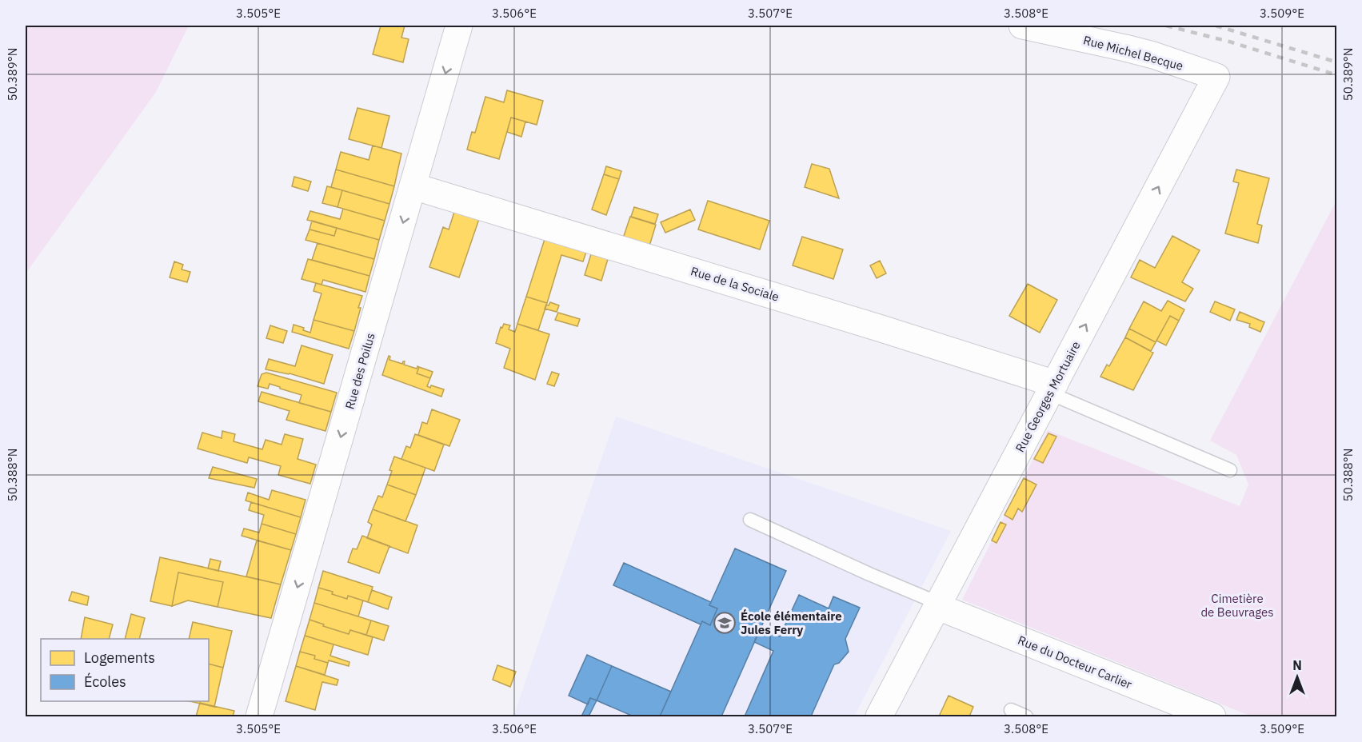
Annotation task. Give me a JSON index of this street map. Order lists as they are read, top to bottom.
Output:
{
  "streets": {
    "street": [
      "Rue Michel Becque",
      "Rue de la Sociale",
      "Rue des Poilus",
      "Rue Georges Mortuaire",
      "Rue du Docteur Carlier"
    ]
  },
  "crossings": [
    ["Rue Michel Becque", "Rue Georges Mortuaire"],
    ["Rue de la Sociale", "Rue des Poilus"],
    ["Rue de la Sociale", "Rue Georges Mortuaire"],
    ["Rue Georges Mortuaire", "Rue du Docteur Carlier"]
  ],
  "one_way": ["Rue des Poilus", "Rue Georges Mortuaire"],
  "parks": ["Cimetière de Beuvrages"],
  "places": {
    "school or university": ["École élémentaire Jules Ferry"]
  },
  "legend": ["Logements", "Écoles"],
  "north": "top",
  "coordinates": [
    "3.505°E",
    "3.506°E",
    "3.507°E",
    "3.508°E",
    "3.509°E",
    "50.389°N",
    "50.388°N"
  ]
}
